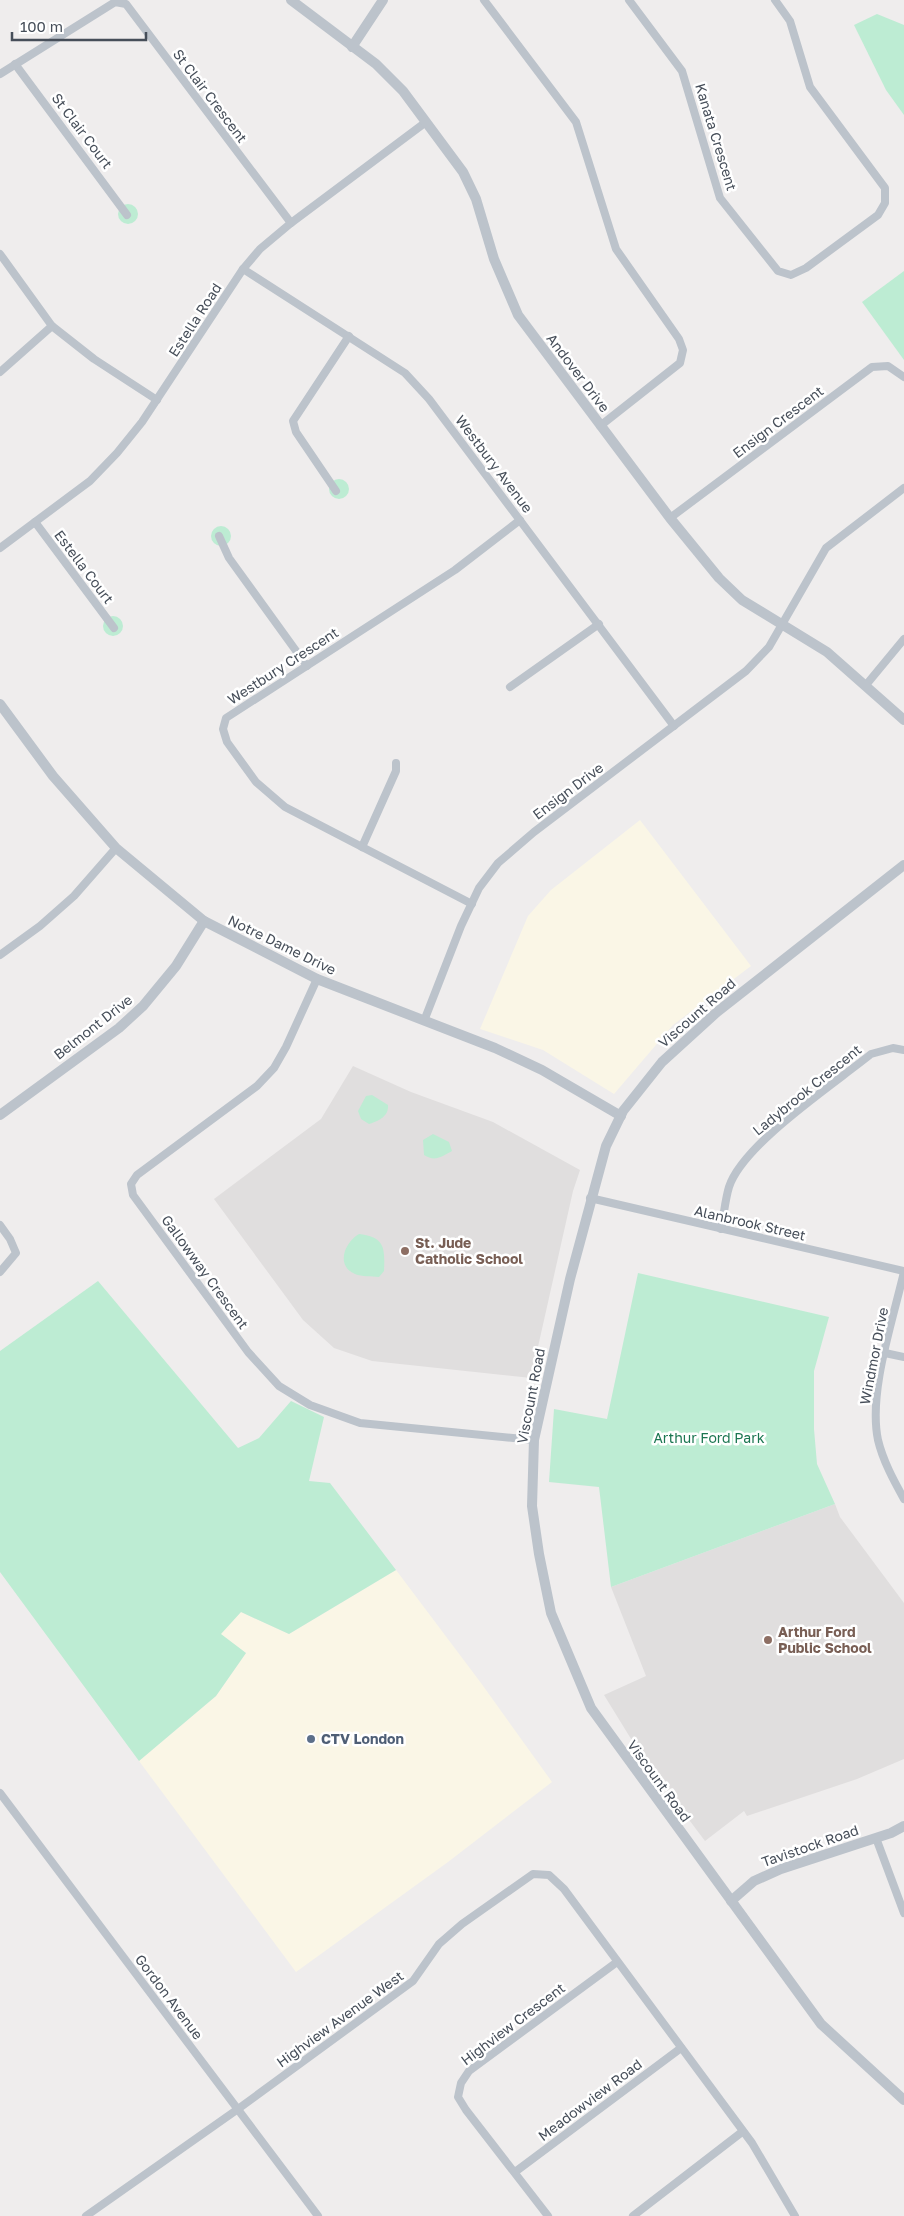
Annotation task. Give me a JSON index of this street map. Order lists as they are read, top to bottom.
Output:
{
  "streets": {
    "street": [
      "St Clair Crescent",
      "St Clair Court",
      "Kanata Crescent",
      "Estella Road",
      "Andover Drive",
      "Ensign Crescent",
      "Westbury Avenue",
      "Estella Court",
      "Westbury Crescent",
      "Ensign Drive",
      "Notre Dame Drive",
      "Viscount Road",
      "Belmont Drive",
      "Ladybrook Crescent",
      "Alanbrook Street",
      "Gallowway Crescent",
      "Windmor Drive",
      "Tavistock Road",
      "Gordon Avenue",
      "Highview Avenue West",
      "Highview Crescent",
      "Meadowview Road"
    ]
  },
  "crossings": [
    ["St Clair Crescent", "St Clair Court"],
    ["St Clair Crescent", "Estella Road"],
    ["Estella Road", "Andover Drive"],
    ["Estella Road", "Westbury Avenue"],
    ["Estella Road", "Estella Court"],
    ["Andover Drive", "Ensign Crescent"],
    ["Andover Drive", "Ensign Drive"],
    ["Westbury Avenue", "Westbury Crescent"],
    ["Westbury Avenue", "Ensign Drive"],
    ["Westbury Crescent", "Ensign Drive"],
    ["Ensign Drive", "Notre Dame Drive"],
    ["Notre Dame Drive", "Viscount Road"],
    ["Notre Dame Drive", "Belmont Drive"],
    ["Notre Dame Drive", "Gallowway Crescent"],
    ["Viscount Road", "Alanbrook Street"],
    ["Viscount Road", "Gallowway Crescent"],
    ["Viscount Road", "Tavistock Road"],
    ["Ladybrook Crescent", "Alanbrook Street"],
    ["Alanbrook Street", "Windmor Drive"],
    ["Gordon Avenue", "Highview Avenue West"],
    ["Highview Avenue West", "Highview Crescent"],
    ["Highview Avenue West", "Meadowview Road"],
    ["Highview Crescent", "Meadowview Road"]
  ],
  "parks": ["Arthur Ford Park"],
  "places": ["St. Jude Catholic School", "Arthur Ford Public School", "CTV London"],
  "scale_bar": "100 m"
}
